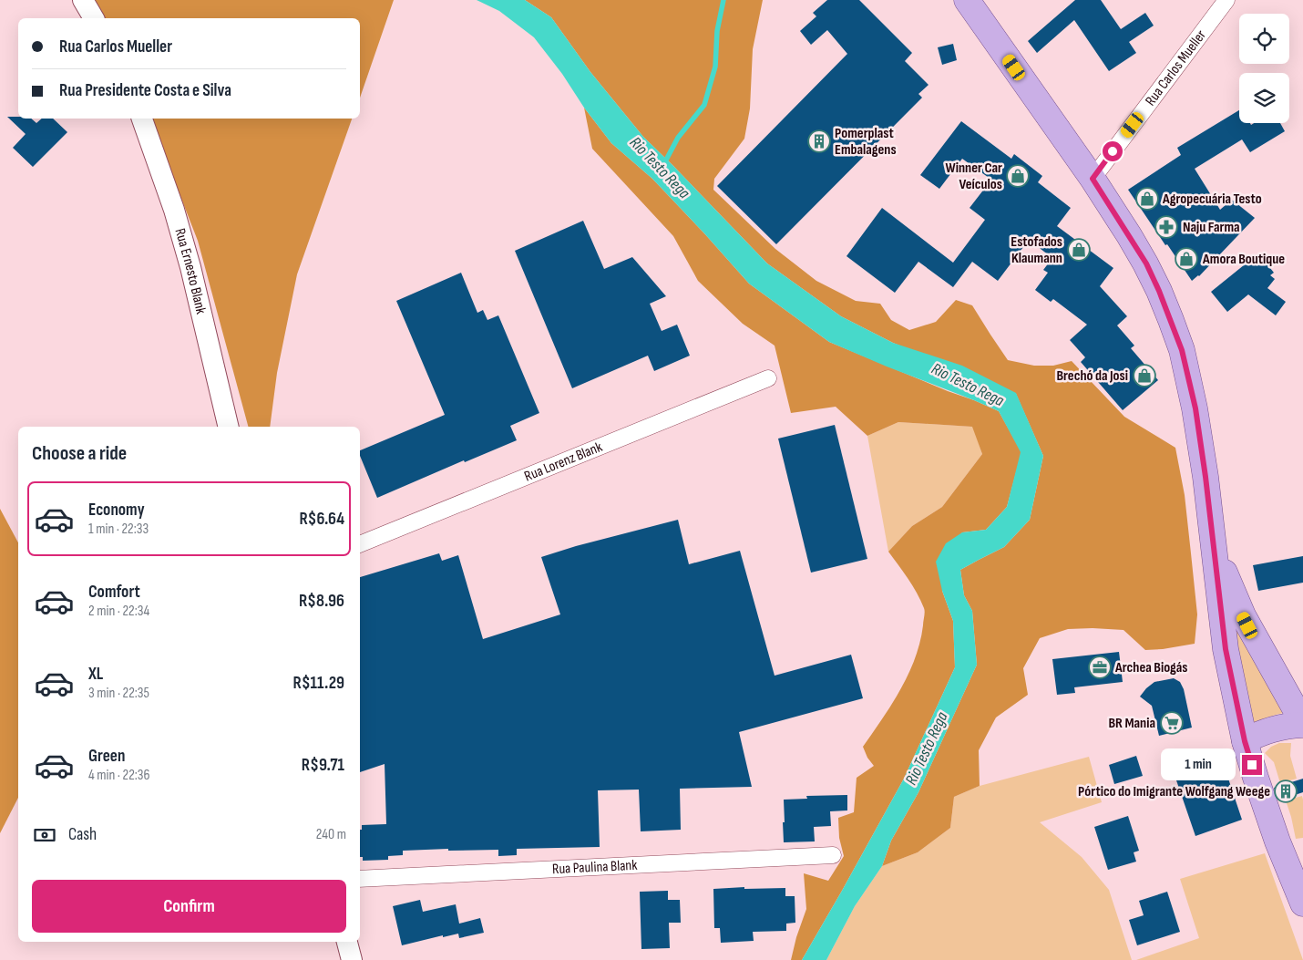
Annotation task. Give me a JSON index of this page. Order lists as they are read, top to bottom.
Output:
{
  "streets": {
    "street": [
      "Rua Carlos Mueller",
      "Rua Ernesto Blank",
      "Rua Lorenz Blank",
      "Rua Paulina Blank"
    ]
  },
  "water": ["Rio Testo Rega"],
  "places": {
    "building": ["Pomerplast Embalagens", "Pórtico do Imigrante Wolfgang Weege"],
    "shop": [
      "Winner Car Veículos",
      "Agropecuária Testo",
      "Estofados Klaumann",
      "Amora Boutique",
      "Brechó da Josi"
    ],
    "pharmacy": ["Naju Farma"],
    "office": ["Archea Biogás"],
    "supermarket": ["BR Mania"]
  },
  "page": {
    "banner": ["Rua Carlos Mueller", "Rua Presidente Costa e Silva"],
    "heading": "Choose a ride",
    "list": [
      {
        "name": "Economy",
        "note": "1 min · 22:33",
        "value": "R$6.64"
      },
      {
        "name": "Comfort",
        "note": "2 min · 22:34",
        "value": "R$8.96"
      },
      {
        "name": "XL",
        "note": "3 min · 22:35",
        "value": "R$11.29"
      },
      {
        "name": "Green",
        "note": "4 min · 22:36",
        "value": "R$9.71"
      }
    ],
    "bubble": "1 min",
    "pay": ["Cash", "240 m"],
    "buttons": "Confirm"
  }
}
